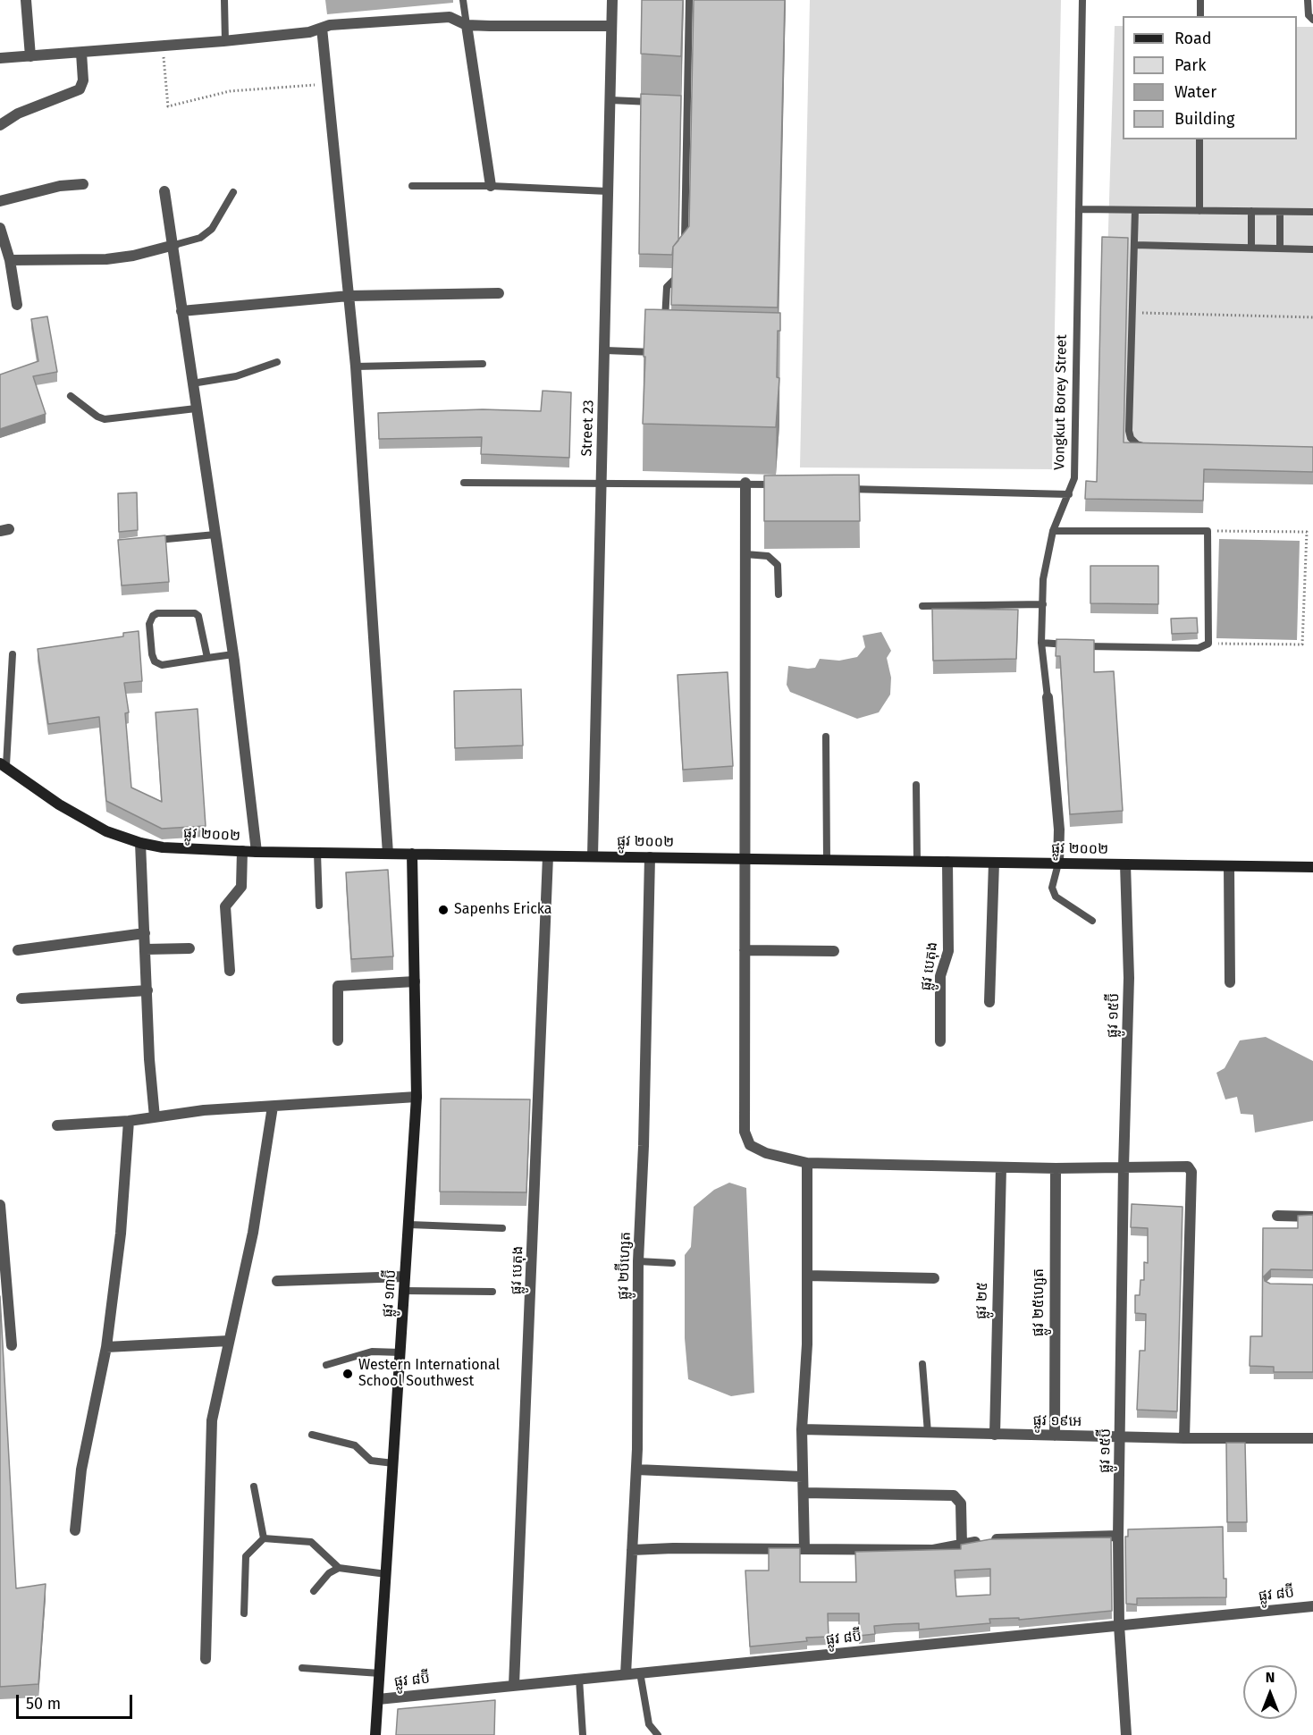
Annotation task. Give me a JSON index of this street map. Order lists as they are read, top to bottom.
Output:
{
  "streets": {
    "street": [
      "Vongkut Borey Street",
      "Street 23",
      "ផ្លូវ ២០០២",
      "ផ្លូវ បេតុង",
      "ផ្លូវ ១៥ប៊ី",
      "ផ្លូវ ២ប៊ីហ្សេត",
      "ផ្លូវ ១៣ប៊ី",
      "ផ្លូវ ២៥",
      "ផ្លូវ ២៥ហ្សេត",
      "ផ្លូវ ១៩អេ",
      "ផ្លូវ ៨ប៊ី"
    ]
  },
  "crossings": [
    ["Vongkut Borey Street", "ផ្លូវ ២០០២"],
    ["Street 23", "ផ្លូវ ២០០២"],
    ["ផ្លូវ ២០០២", "ផ្លូវ បេតុង"],
    ["ផ្លូវ ២០០២", "ផ្លូវ ១៥ប៊ី"],
    ["ផ្លូវ ២០០២", "ផ្លូវ ២ប៊ីហ្សេត"],
    ["ផ្លូវ ២០០២", "ផ្លូវ ១៣ប៊ី"],
    ["ផ្លូវ បេតុង", "ផ្លូវ ៨ប៊ី"],
    ["ផ្លូវ ១៥ប៊ី", "ផ្លូវ ១៩អេ"],
    ["ផ្លូវ ១៥ប៊ី", "ផ្លូវ ៨ប៊ី"],
    ["ផ្លូវ ២ប៊ីហ្សេត", "ផ្លូវ ៨ប៊ី"],
    ["ផ្លូវ ១៣ប៊ី", "ផ្លូវ ៨ប៊ី"],
    ["ផ្លូវ ២៥", "ផ្លូវ ១៩អេ"],
    ["ផ្លូវ ២៥ហ្សេត", "ផ្លូវ ១៩អេ"]
  ],
  "places": ["Sapenhs Ericka", "Western International School Southwest"],
  "legend": [
    "Road",
    "Park",
    "Water",
    "Building"
  ],
  "scale_bar": "50 m",
  "north": "top"
}
